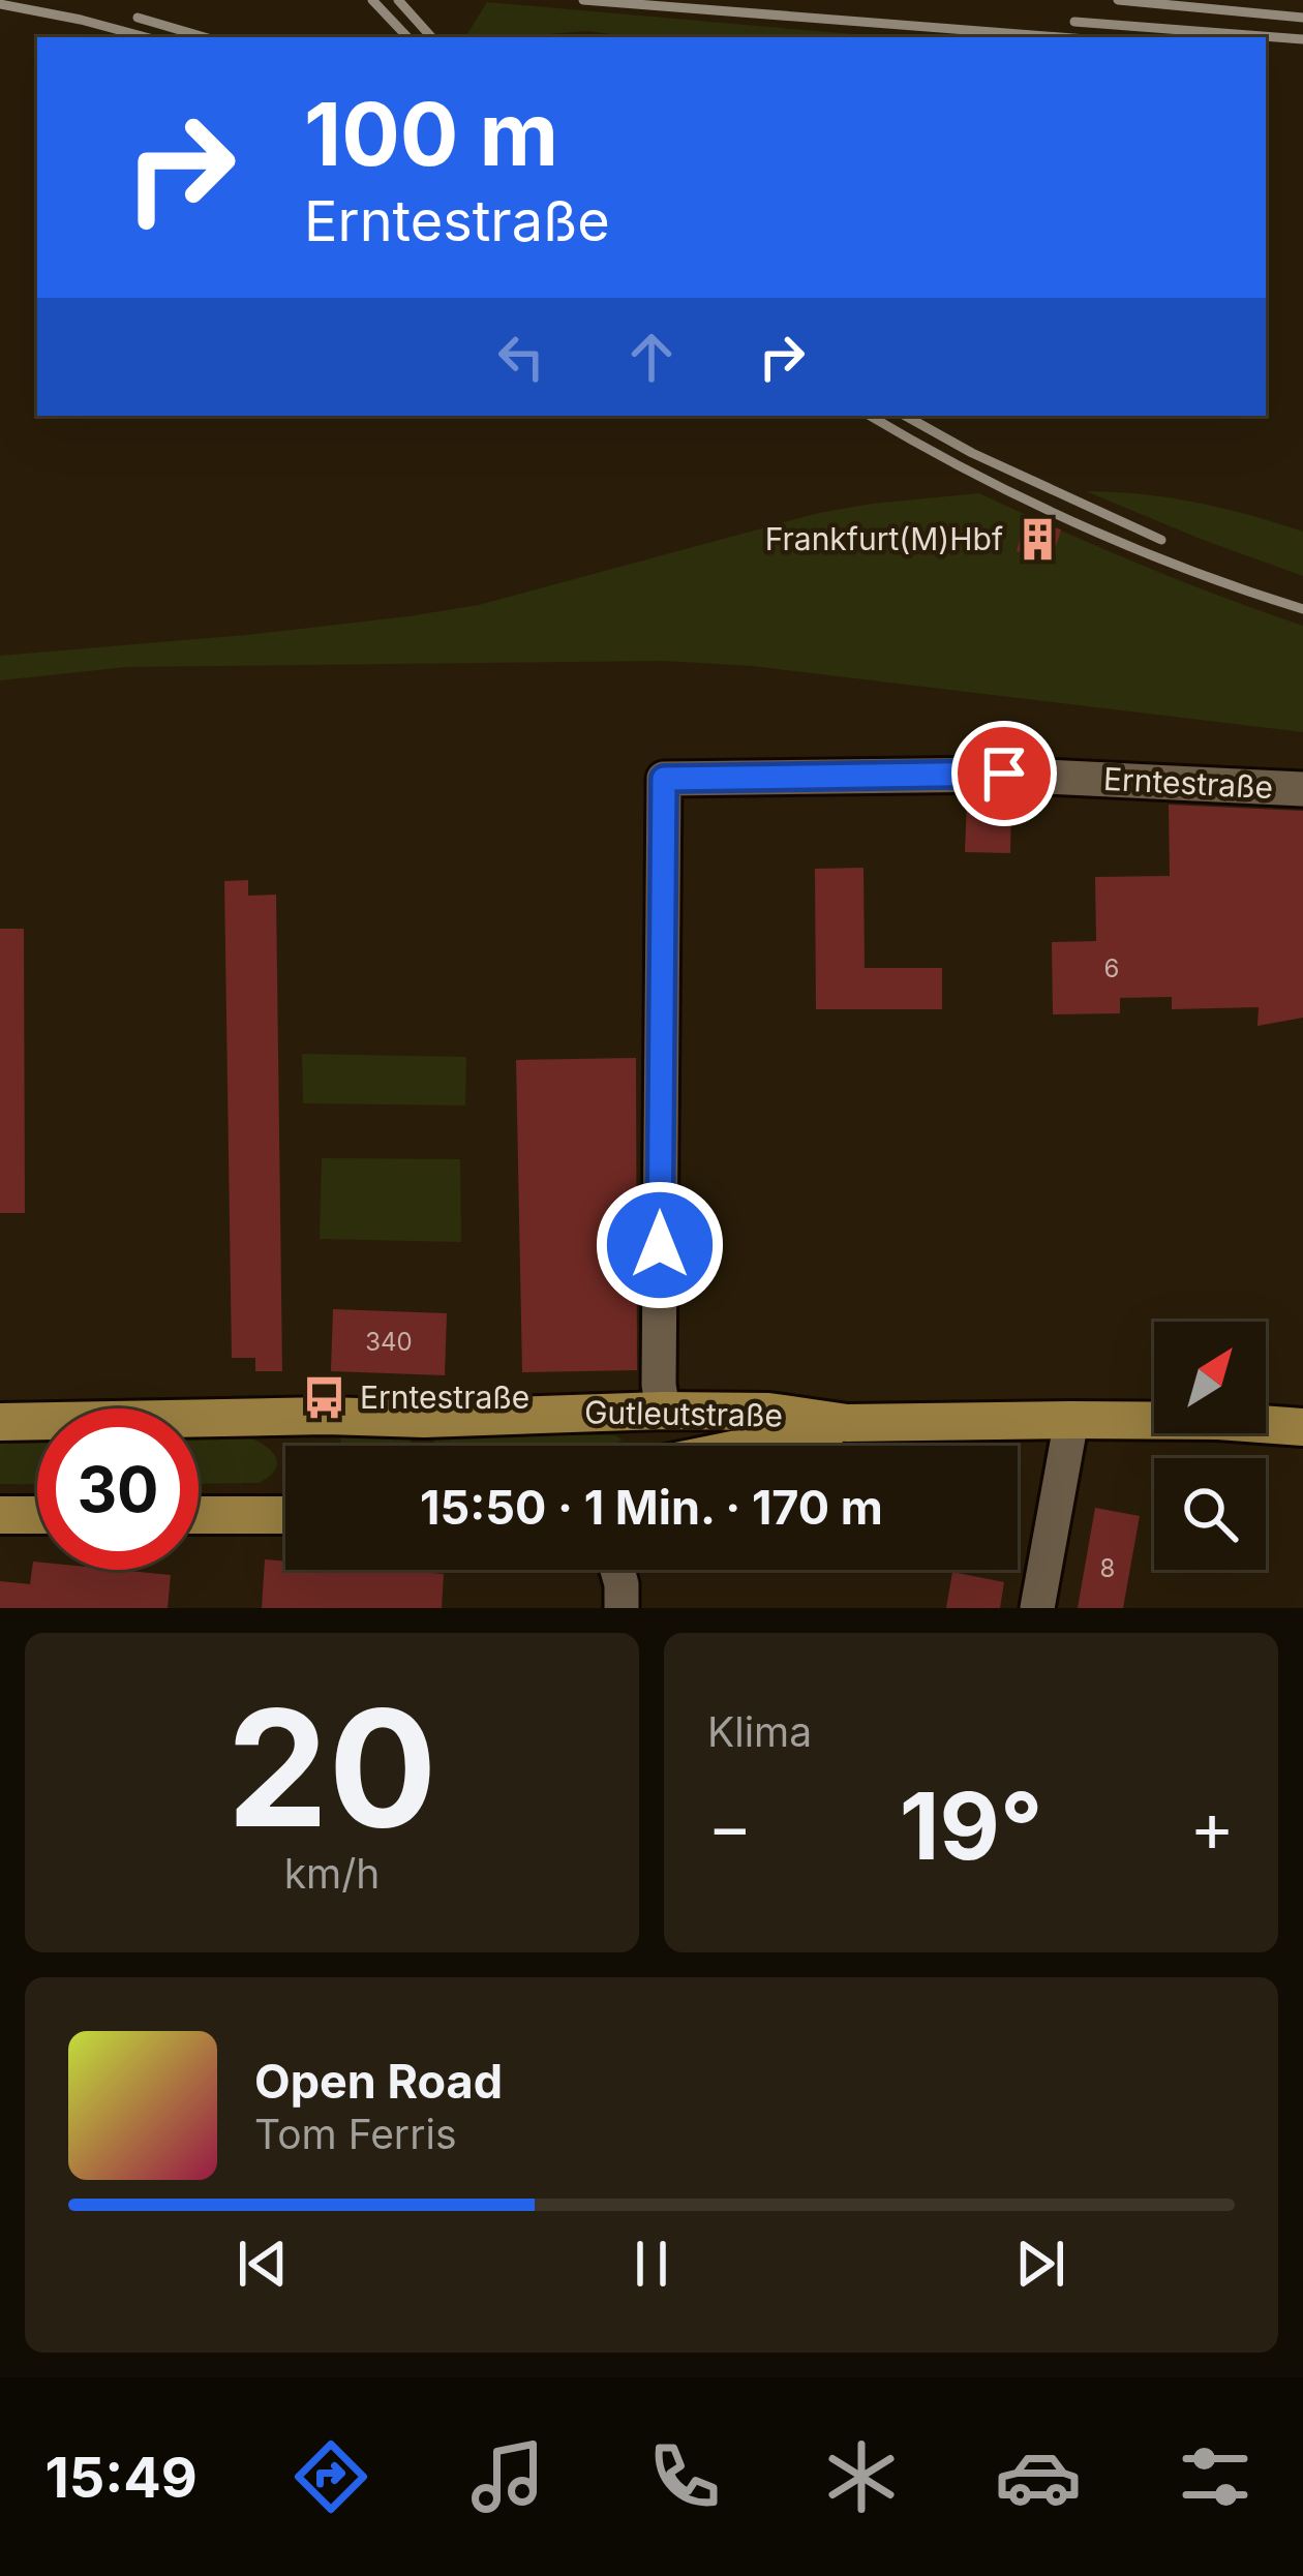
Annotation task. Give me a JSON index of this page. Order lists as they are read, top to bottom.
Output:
{
  "streets": {
    "main road": ["Gutleutstraße"],
    "street": ["Erntestraße"]
  },
  "crossings": [
    ["Erntestraße", "Gutleutstraße"]
  ],
  "places": {
    "building": ["Frankfurt(M)Hbf"],
    "bus stop": ["Erntestraße"]
  },
  "house_numbers": ["6", "340", "8"],
  "north": "top right",
  "page": {
    "turn": ["100 m", "Erntestraße"],
    "limit": "30",
    "trip": "15:50 · 1 Min. · 170 m",
    "tile": [
      ["20", "km/h"],
      "Klima"
    ],
    "heat": ["−", "19°", "+"],
    "song": ["Open Road", "Tom Ferris"],
    "tabs": "15:49"
  }
}
